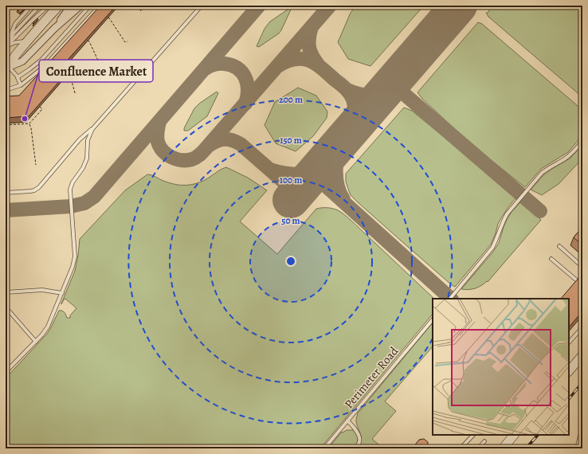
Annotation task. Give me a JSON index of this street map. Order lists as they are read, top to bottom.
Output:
{
  "streets": {
    "lane": ["Perimeter Road"]
  },
  "places": ["Confluence Market"],
  "rings": [
    "200 m",
    "150 m",
    "100 m",
    "50 m"
  ]
}
